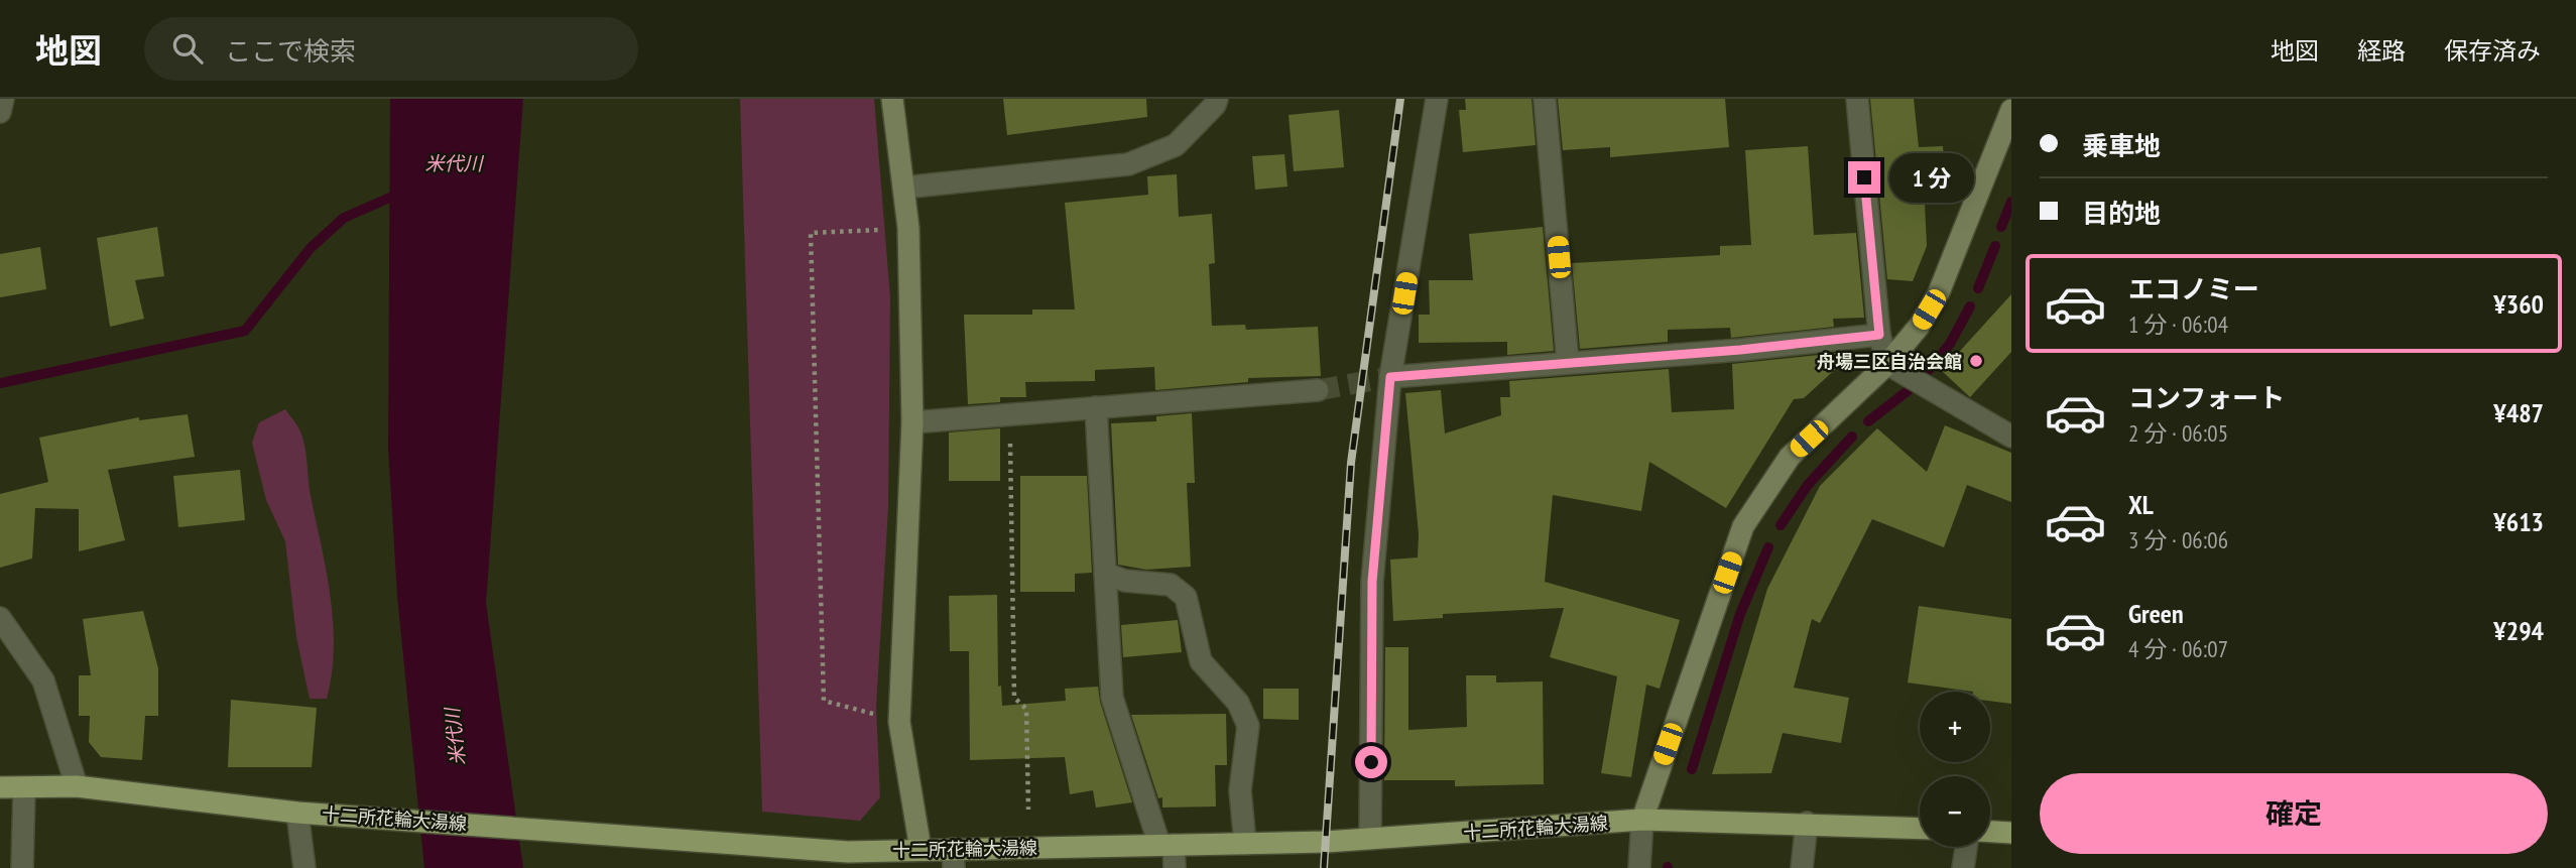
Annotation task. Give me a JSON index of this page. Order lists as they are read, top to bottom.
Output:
{
  "streets": {
    "main road": ["十二所花輪大湯線"]
  },
  "water": ["米代川"],
  "places": ["舟場三区自治会館"],
  "page": {
    "header": "地図",
    "search": "ここで検索",
    "nav": ["地図", "経路", "保存済み"],
    "banner": ["乗車地", "目的地"],
    "bubble": "1 分",
    "list": [
      {
        "name": "エコノミー",
        "note": "1 分 · 06:04",
        "value": "¥360"
      },
      {
        "name": "コンフォート",
        "note": "2 分 · 06:05",
        "value": "¥487"
      },
      {
        "name": "XL",
        "note": "3 分 · 06:06",
        "value": "¥613"
      },
      {
        "name": "Green",
        "note": "4 分 · 06:07",
        "value": "¥294"
      }
    ],
    "map_buttons": ["+", "−"],
    "buttons": "確定"
  }
}
